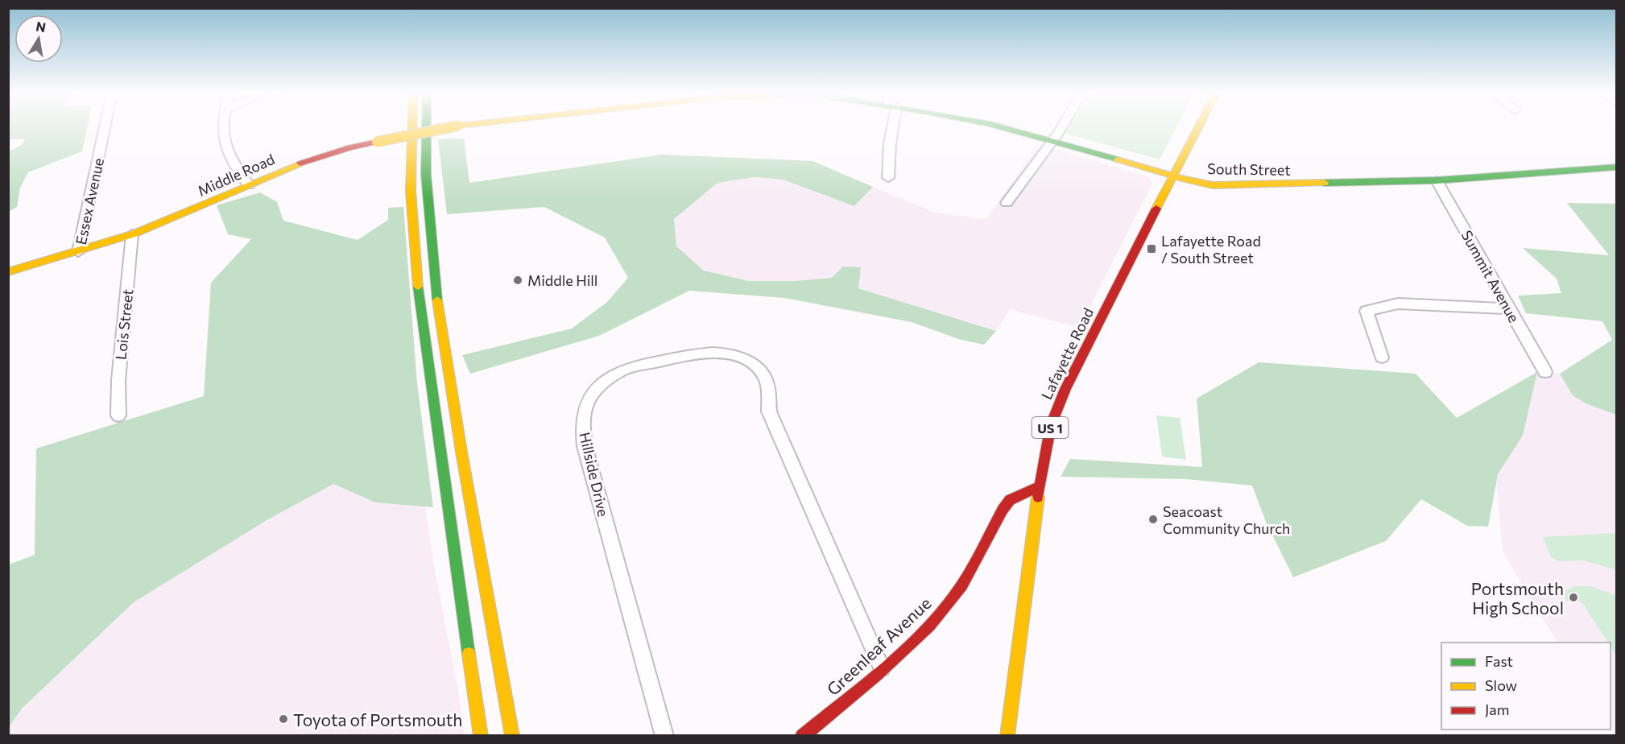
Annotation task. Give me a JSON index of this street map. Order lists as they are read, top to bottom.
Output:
{
  "streets": {
    "main road": [
      "South Street",
      "Middle Road",
      "Lafayette Road",
      "US 1",
      "Greenleaf Avenue"
    ],
    "street": [
      "Essex Avenue",
      "Summit Avenue",
      "Lois Street",
      "Hillside Drive"
    ]
  },
  "crossings": [
    ["South Street", "Summit Avenue"],
    ["South Street", "Lafayette Road"],
    ["Middle Road", "Essex Avenue"],
    ["Middle Road", "Lois Street"],
    ["Lafayette Road", "Greenleaf Avenue"],
    ["Hillside Drive", "Greenleaf Avenue"]
  ],
  "places": {
    "transit": ["Lafayette Road / South Street"],
    "other": [
      "Middle Hill",
      "Seacoast Community Church",
      "Portsmouth High School",
      "Toyota of Portsmouth"
    ]
  },
  "legend": ["Fast", "Slow", "Jam"],
  "north": "top"
}
